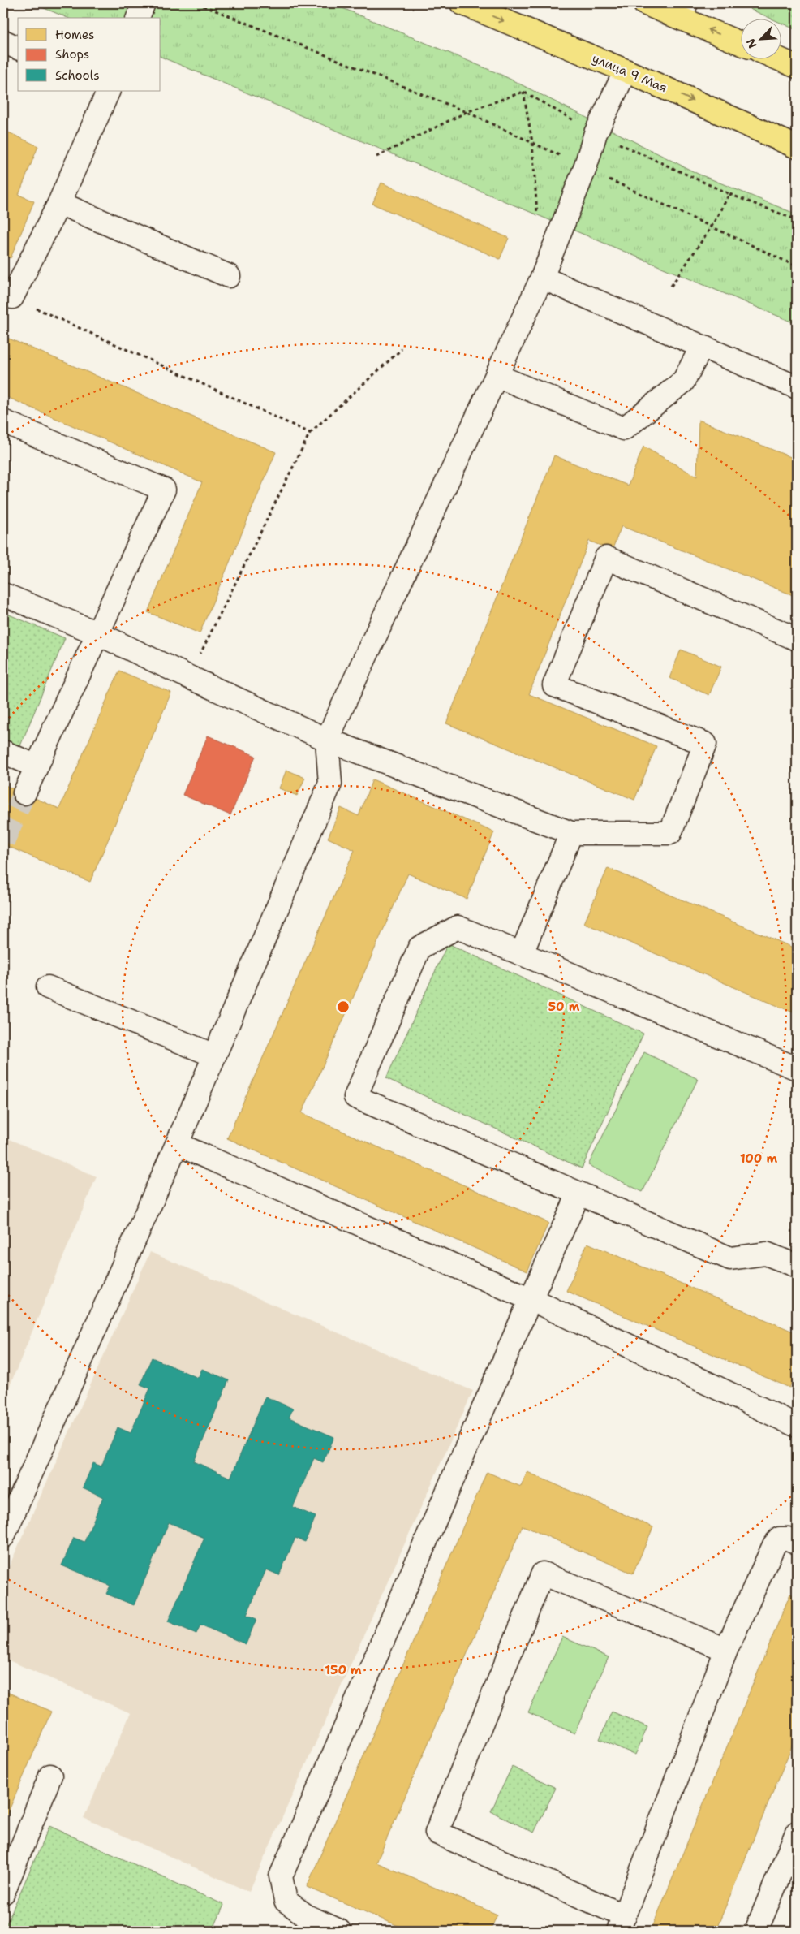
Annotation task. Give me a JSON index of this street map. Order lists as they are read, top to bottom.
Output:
{
  "streets": {
    "main road": ["улица 9 Мая"]
  },
  "legend": ["Homes", "Shops", "Schools"],
  "north": "bottom left",
  "rings": ["50 m", "100 m", "150 m"]
}
